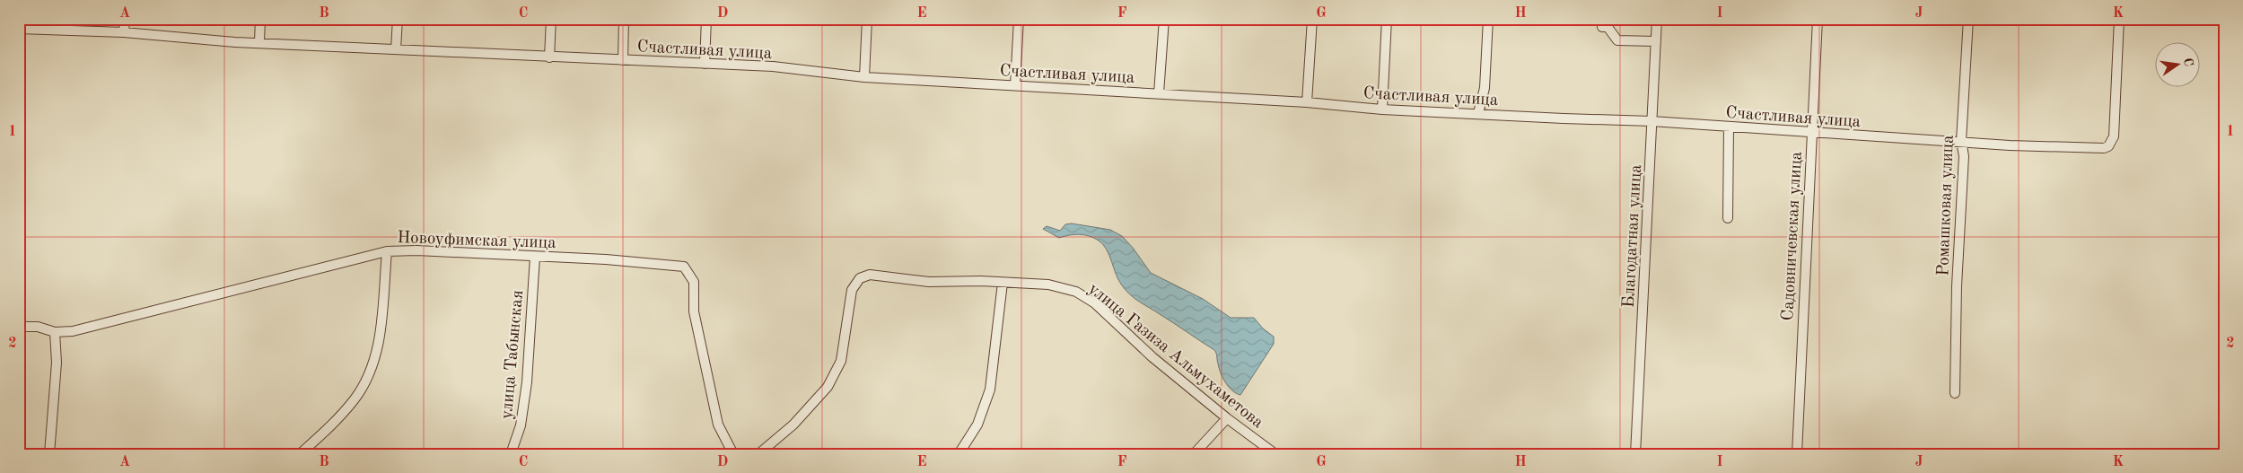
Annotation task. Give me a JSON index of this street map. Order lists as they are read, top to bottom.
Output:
{
  "streets": {
    "street": [
      "Счастливая улица",
      "Ромашковая улица",
      "Благодатная улица",
      "Садовничевская улица",
      "Новоуфимская улица",
      "улица Табынская",
      "улица Газиза Альмухаметова"
    ]
  },
  "crossings": [
    ["Счастливая улица", "Ромашковая улица"],
    ["Счастливая улица", "Благодатная улица"],
    ["Счастливая улица", "Садовничевская улица"],
    ["Новоуфимская улица", "улица Табынская"]
  ],
  "north": "right",
  "grid": {
    "columns": [
      "A",
      "B",
      "C",
      "D",
      "E",
      "F",
      "G",
      "H",
      "I",
      "J",
      "K"
    ],
    "rows": ["1", "2"]
  }
}
